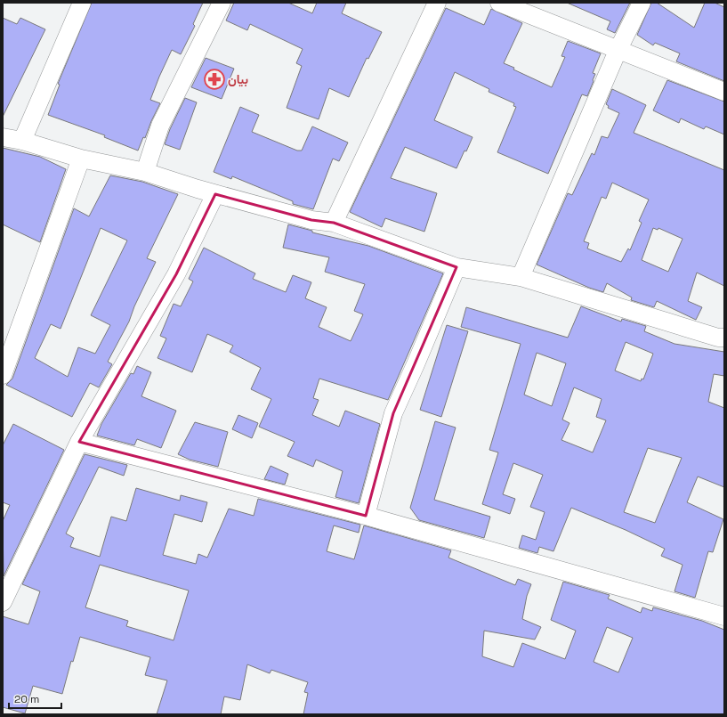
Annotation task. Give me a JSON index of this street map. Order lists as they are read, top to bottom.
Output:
{
  "places": {
    "pharmacy": ["بيان"]
  },
  "scale_bar": "20 m"
}
